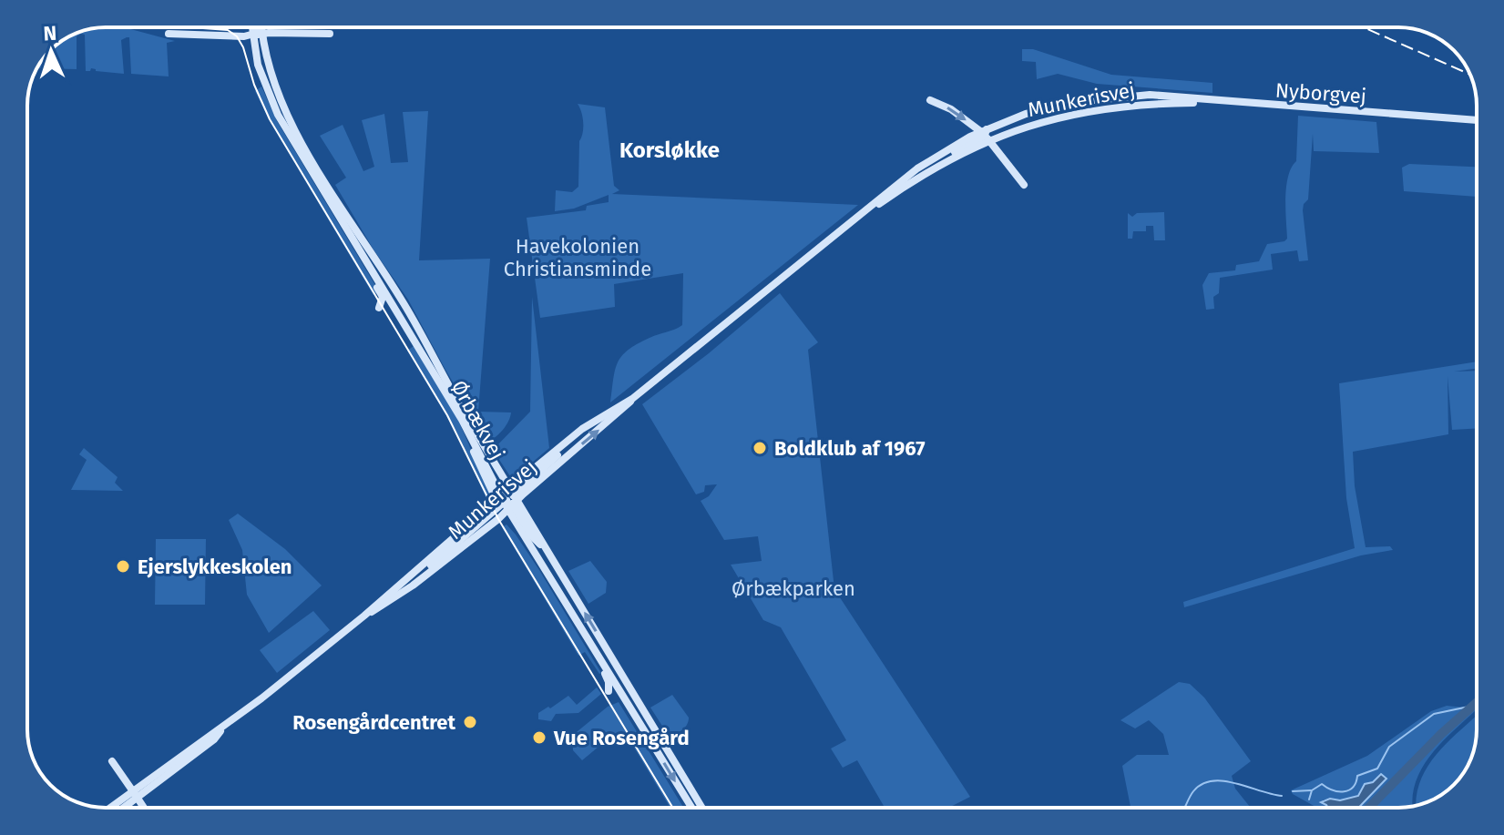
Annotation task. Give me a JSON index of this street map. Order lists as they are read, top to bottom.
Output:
{
  "streets": {
    "main road": ["Nyborgvej", "Munkerisvej", "Ørbækvej"]
  },
  "crossings": [
    ["Nyborgvej", "Munkerisvej"],
    ["Munkerisvej", "Ørbækvej"]
  ],
  "districts": ["Korsløkke"],
  "parks": ["Havekolonien Christiansminde", "Ørbækparken"],
  "places": [
    "Boldklub af 1967",
    "Ejerslykkeskolen",
    "Rosengårdcentret",
    "Vue Rosengård"
  ],
  "north": "top"
}
